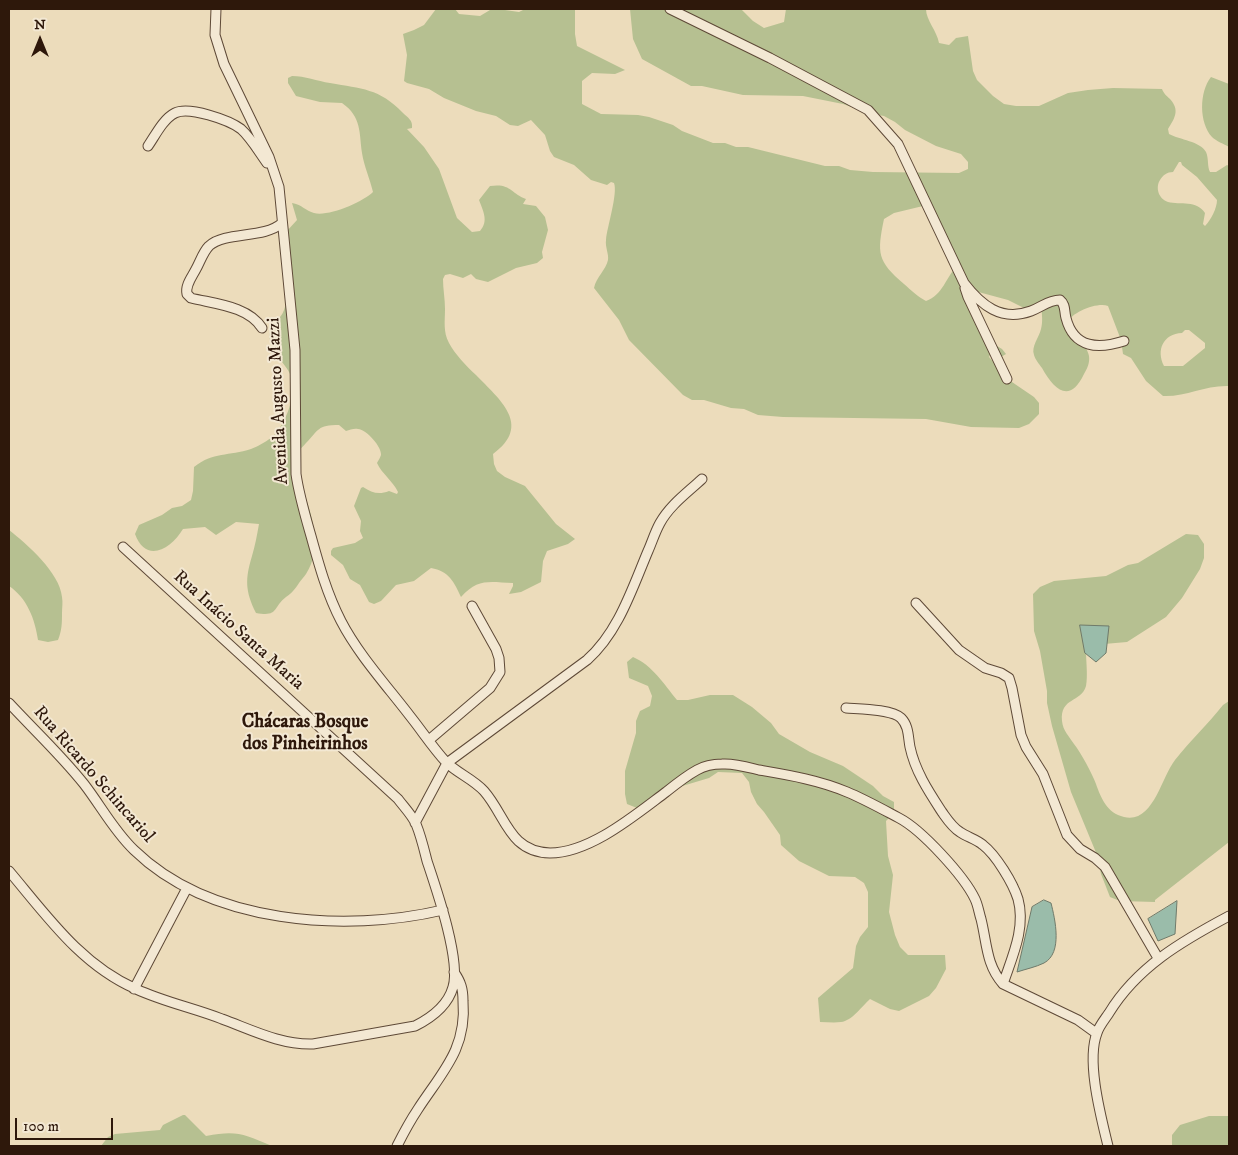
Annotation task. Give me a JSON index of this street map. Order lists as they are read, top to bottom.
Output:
{
  "streets": {
    "street": ["Avenida Augusto Mazzi", "Rua Inácio Santa Maria", "Rua Ricardo Schincariol"]
  },
  "crossings": [
    ["Rua Inácio Santa Maria", "Rua Ricardo Schincariol"]
  ],
  "districts": ["Chácaras Bosque dos Pinheirinhos"],
  "scale_bar": "100 m",
  "north": "top"
}
